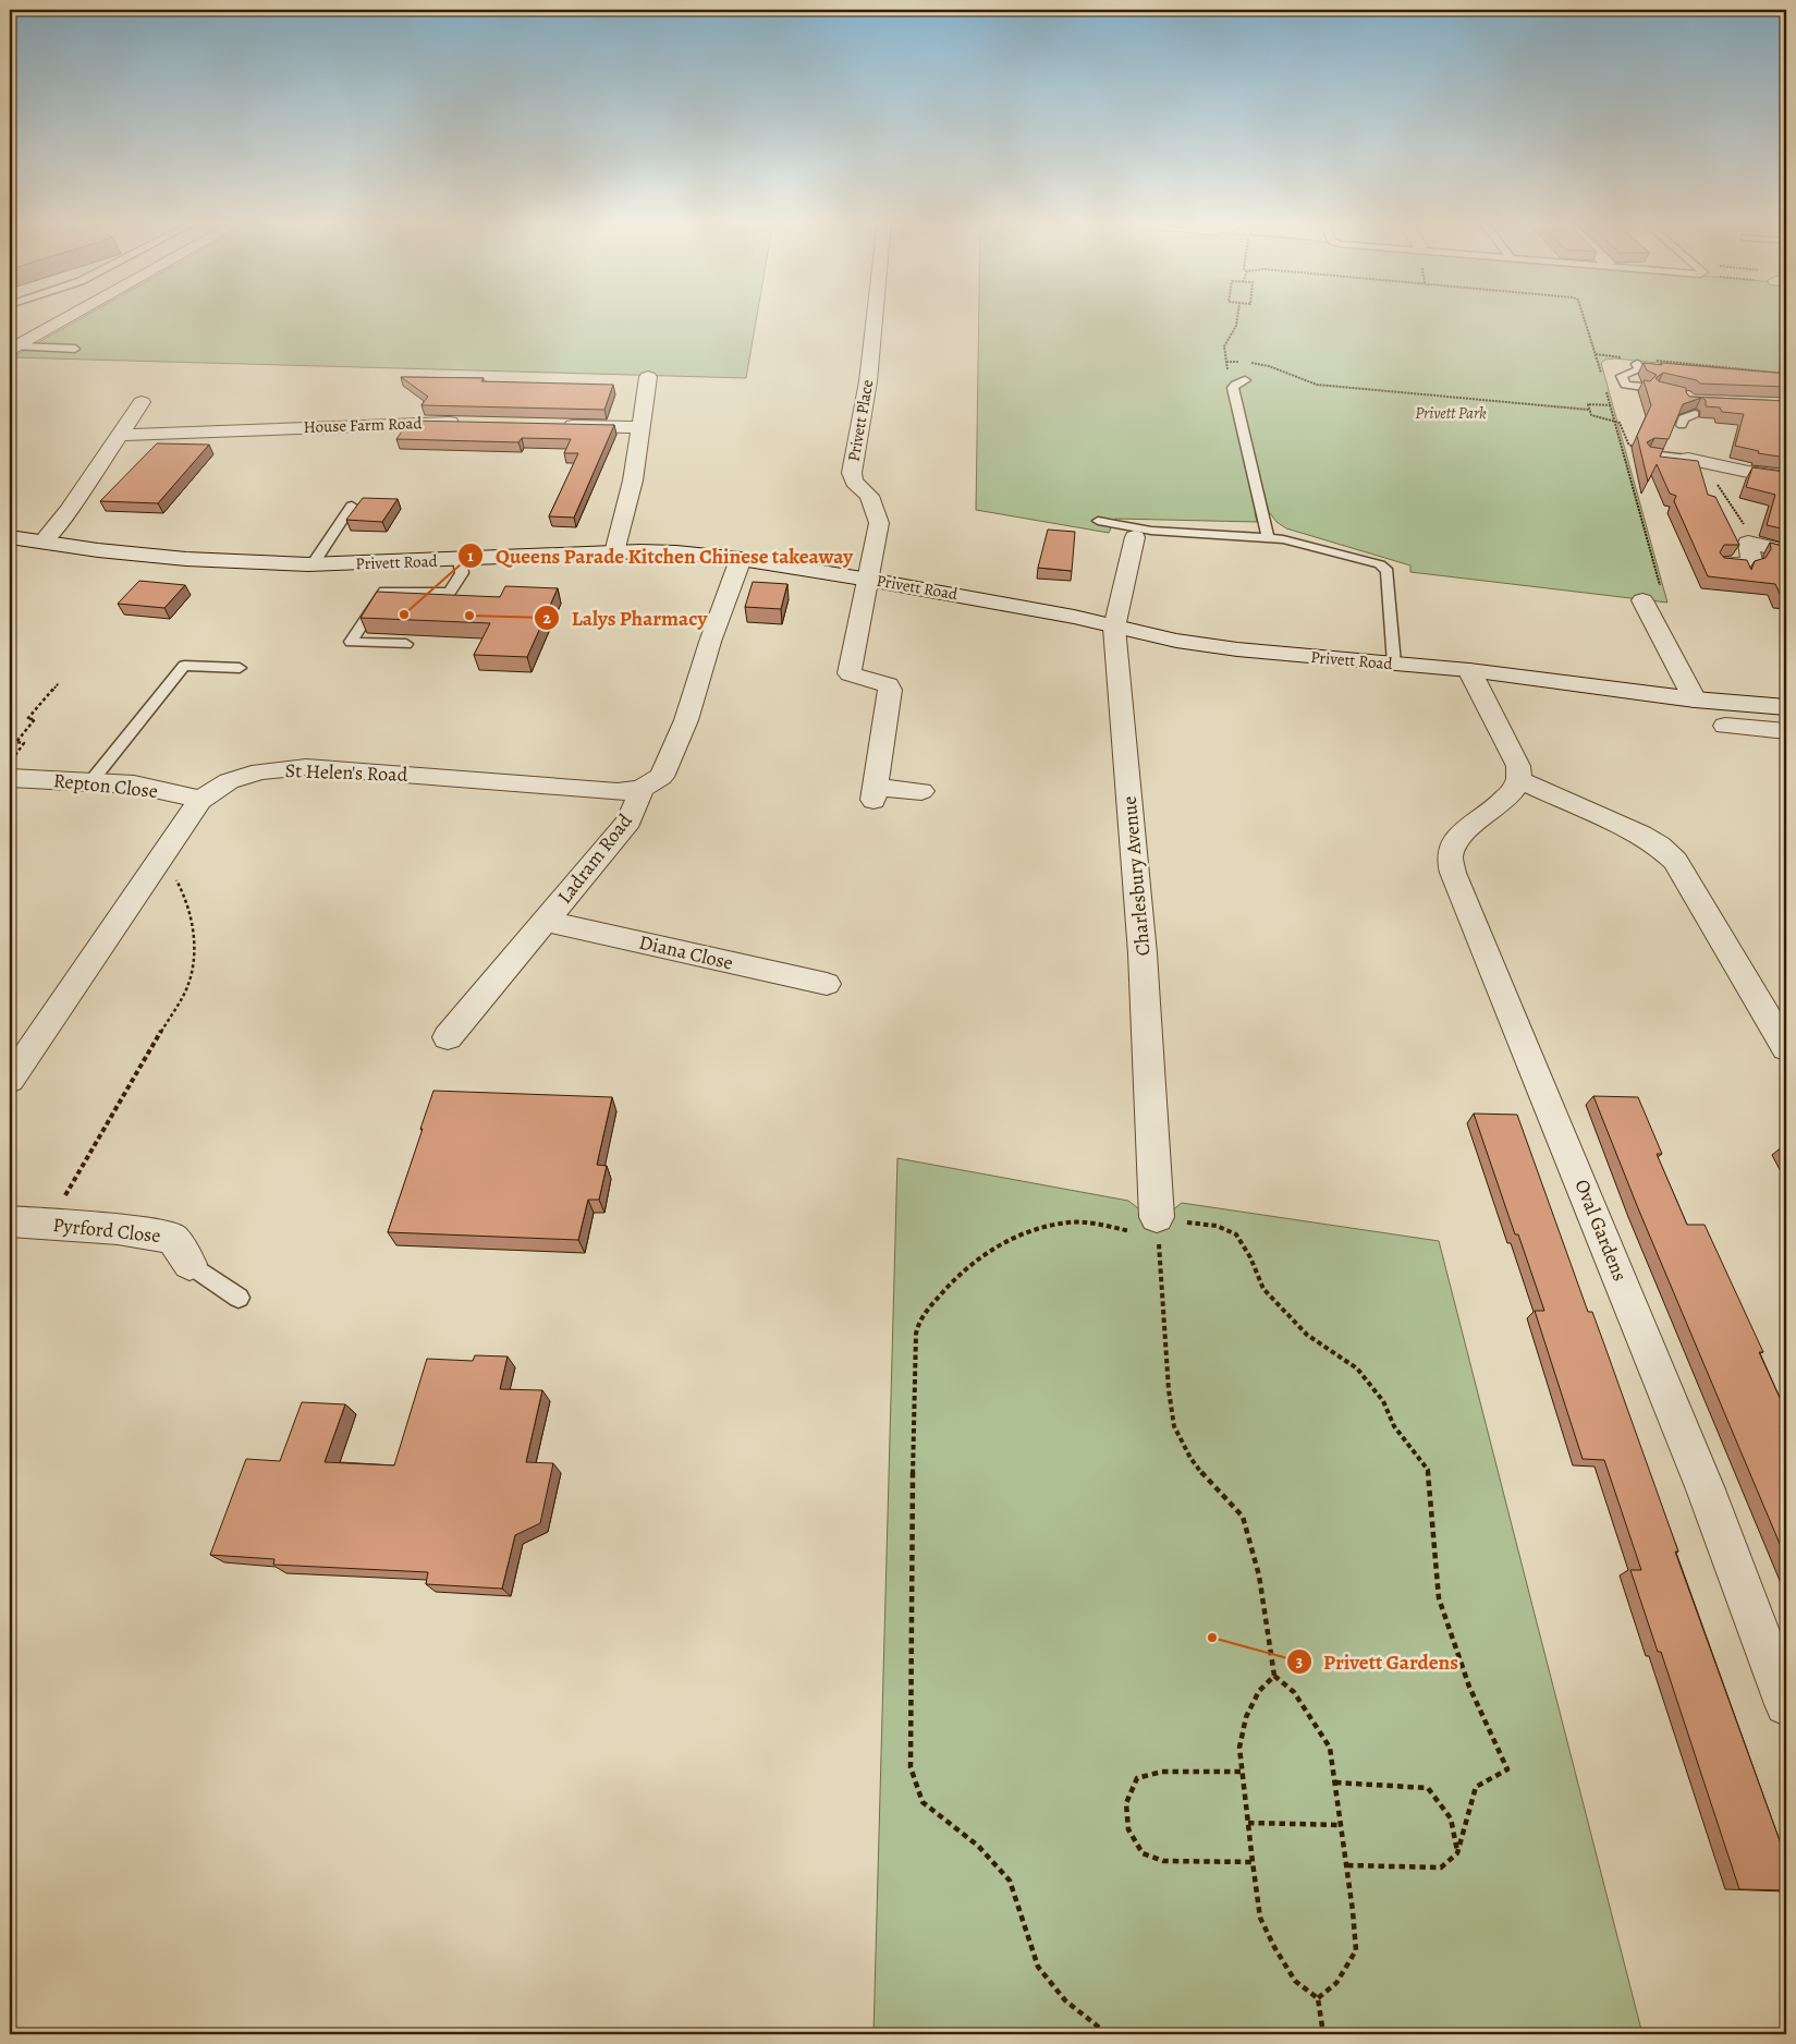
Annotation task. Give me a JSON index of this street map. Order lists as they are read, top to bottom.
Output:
{
  "streets": {
    "street": [
      "Privett Place",
      "House Farm Road",
      "Privett Road",
      "St Helen's Road",
      "Repton Close",
      "Ladram Road",
      "Charlesbury Avenue",
      "Diana Close",
      "Pyrford Close",
      "Oval Gardens"
    ]
  },
  "crossings": [
    ["Privett Place", "Privett Road"],
    ["Privett Road", "Charlesbury Avenue"],
    ["St Helen's Road", "Repton Close"],
    ["St Helen's Road", "Ladram Road"],
    ["Ladram Road", "Diana Close"]
  ],
  "parks": ["Privett Park"],
  "places": ["Queens Parade Kitchen Chinese takeaway", "Lalys Pharmacy", "Privett Gardens"]
}
